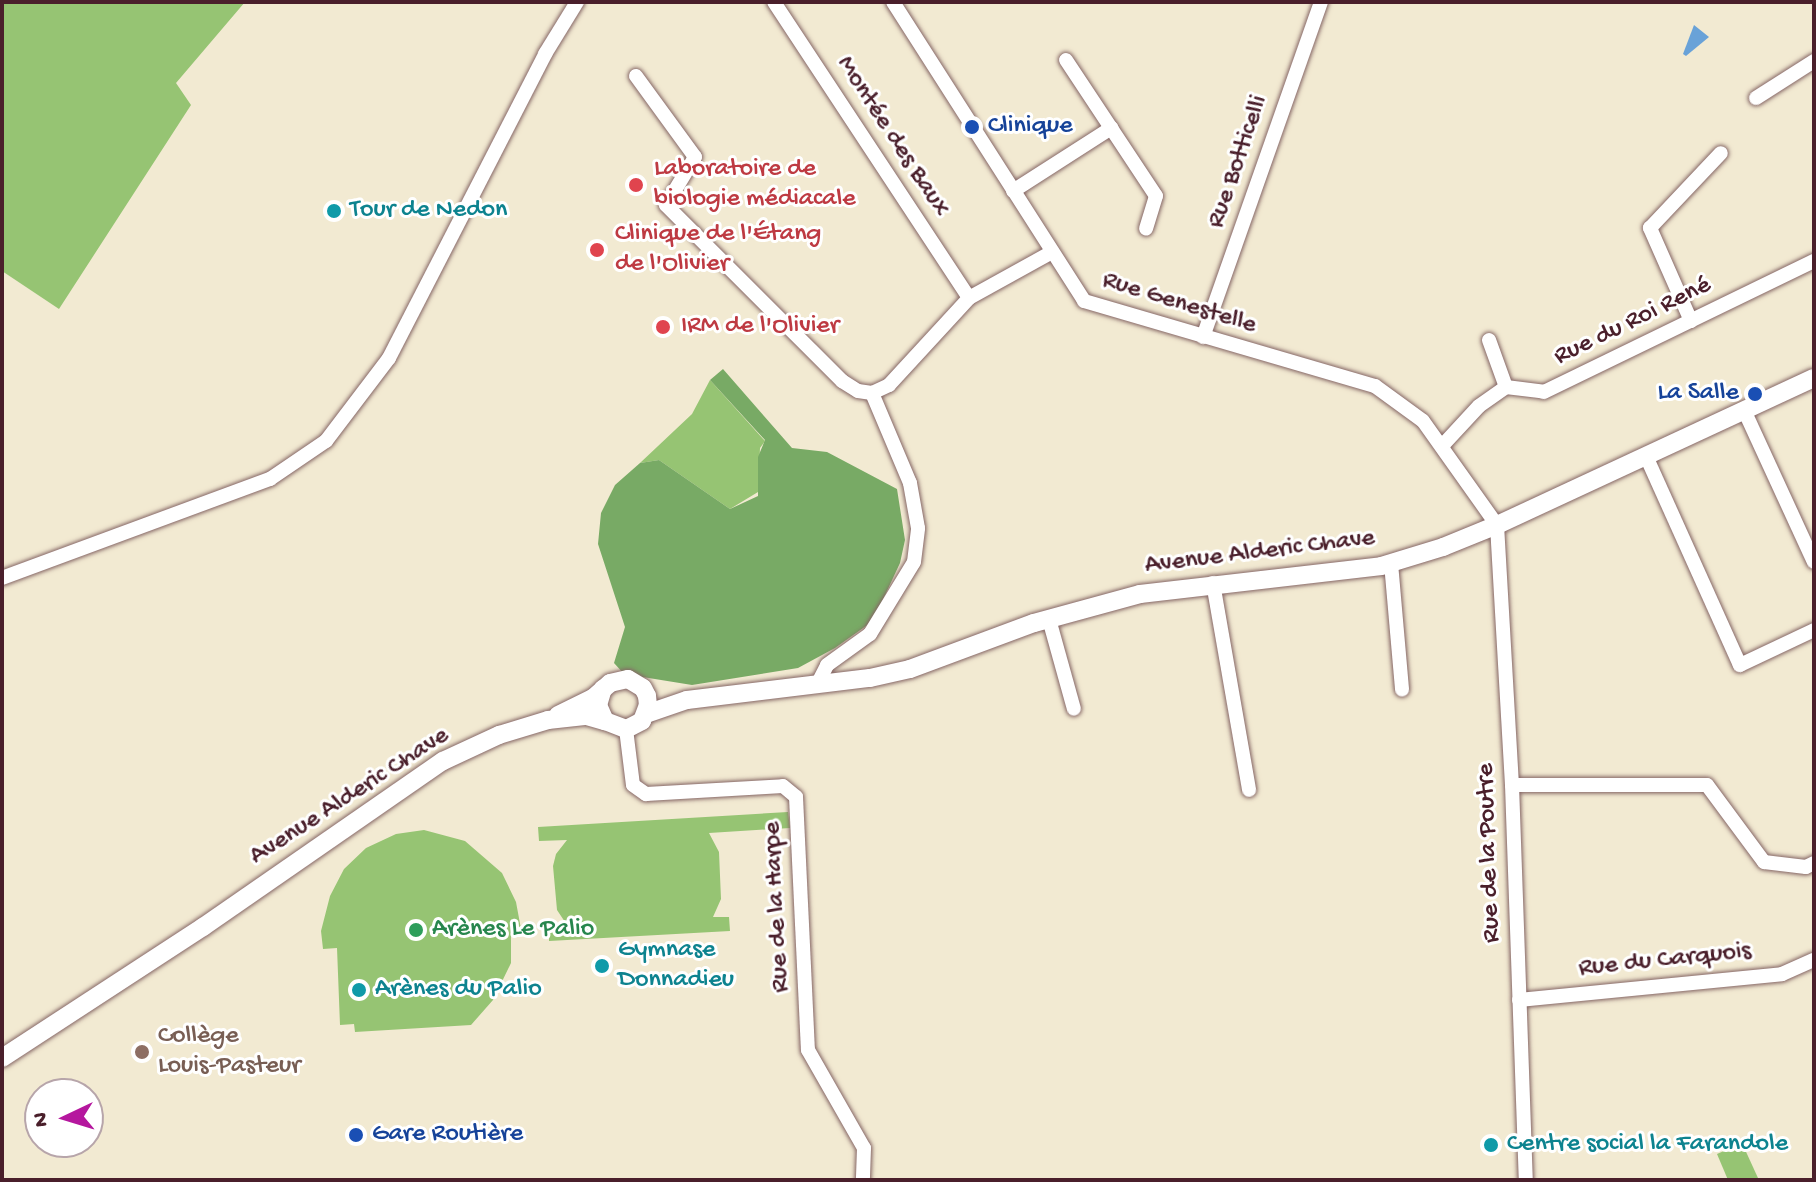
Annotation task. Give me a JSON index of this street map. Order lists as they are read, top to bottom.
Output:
{
  "streets": {
    "street": [
      "Montée des Baux",
      "Rue Botticelli",
      "Rue Genestelle",
      "Rue du Roi René",
      "Avenue Alderic Chave",
      "Rue de la Poutre",
      "Rue de la Harpe",
      "Rue du Carquois"
    ]
  },
  "crossings": [
    ["Rue Botticelli", "Rue Genestelle"],
    ["Rue Genestelle", "Avenue Alderic Chave"],
    ["Rue Genestelle", "Rue de la Poutre"],
    ["Avenue Alderic Chave", "Rue de la Poutre"],
    ["Avenue Alderic Chave", "Rue de la Harpe"],
    ["Rue de la Poutre", "Rue du Carquois"]
  ],
  "places": [
    "Clinique",
    "Laboratoire de biologie médiacale",
    "Tour de Nedon",
    "Clinique de l'Étang de l'Olivier",
    "IRM de l'Olivier",
    "La Salle",
    "Arènes Le Palio",
    "Gymnase Donnadieu",
    "Arènes du Palio",
    "Collège Louis-Pasteur",
    "Gare Routière",
    "Centre social la Farandole"
  ],
  "north": "left"
}
